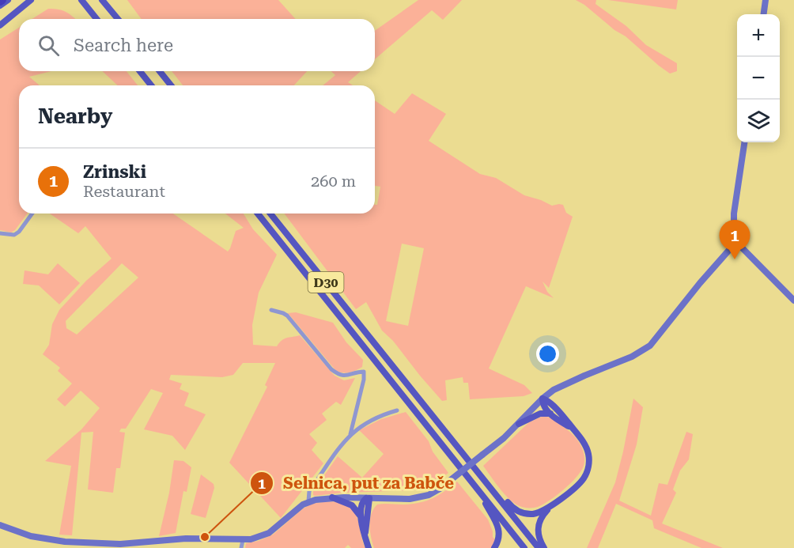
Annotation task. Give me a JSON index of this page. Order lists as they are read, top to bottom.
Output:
{
  "streets": {
    "main road": ["D30"]
  },
  "places": ["Selnica, put za Babče"],
  "page": {
    "map_buttons": ["+", "−"],
    "search": "Search here",
    "heading": "Nearby",
    "list": [
      {
        "mark": "1",
        "name": "Zrinski",
        "note": "Restaurant",
        "value": "260 m"
      }
    ],
    "pins": "1"
  }
}
